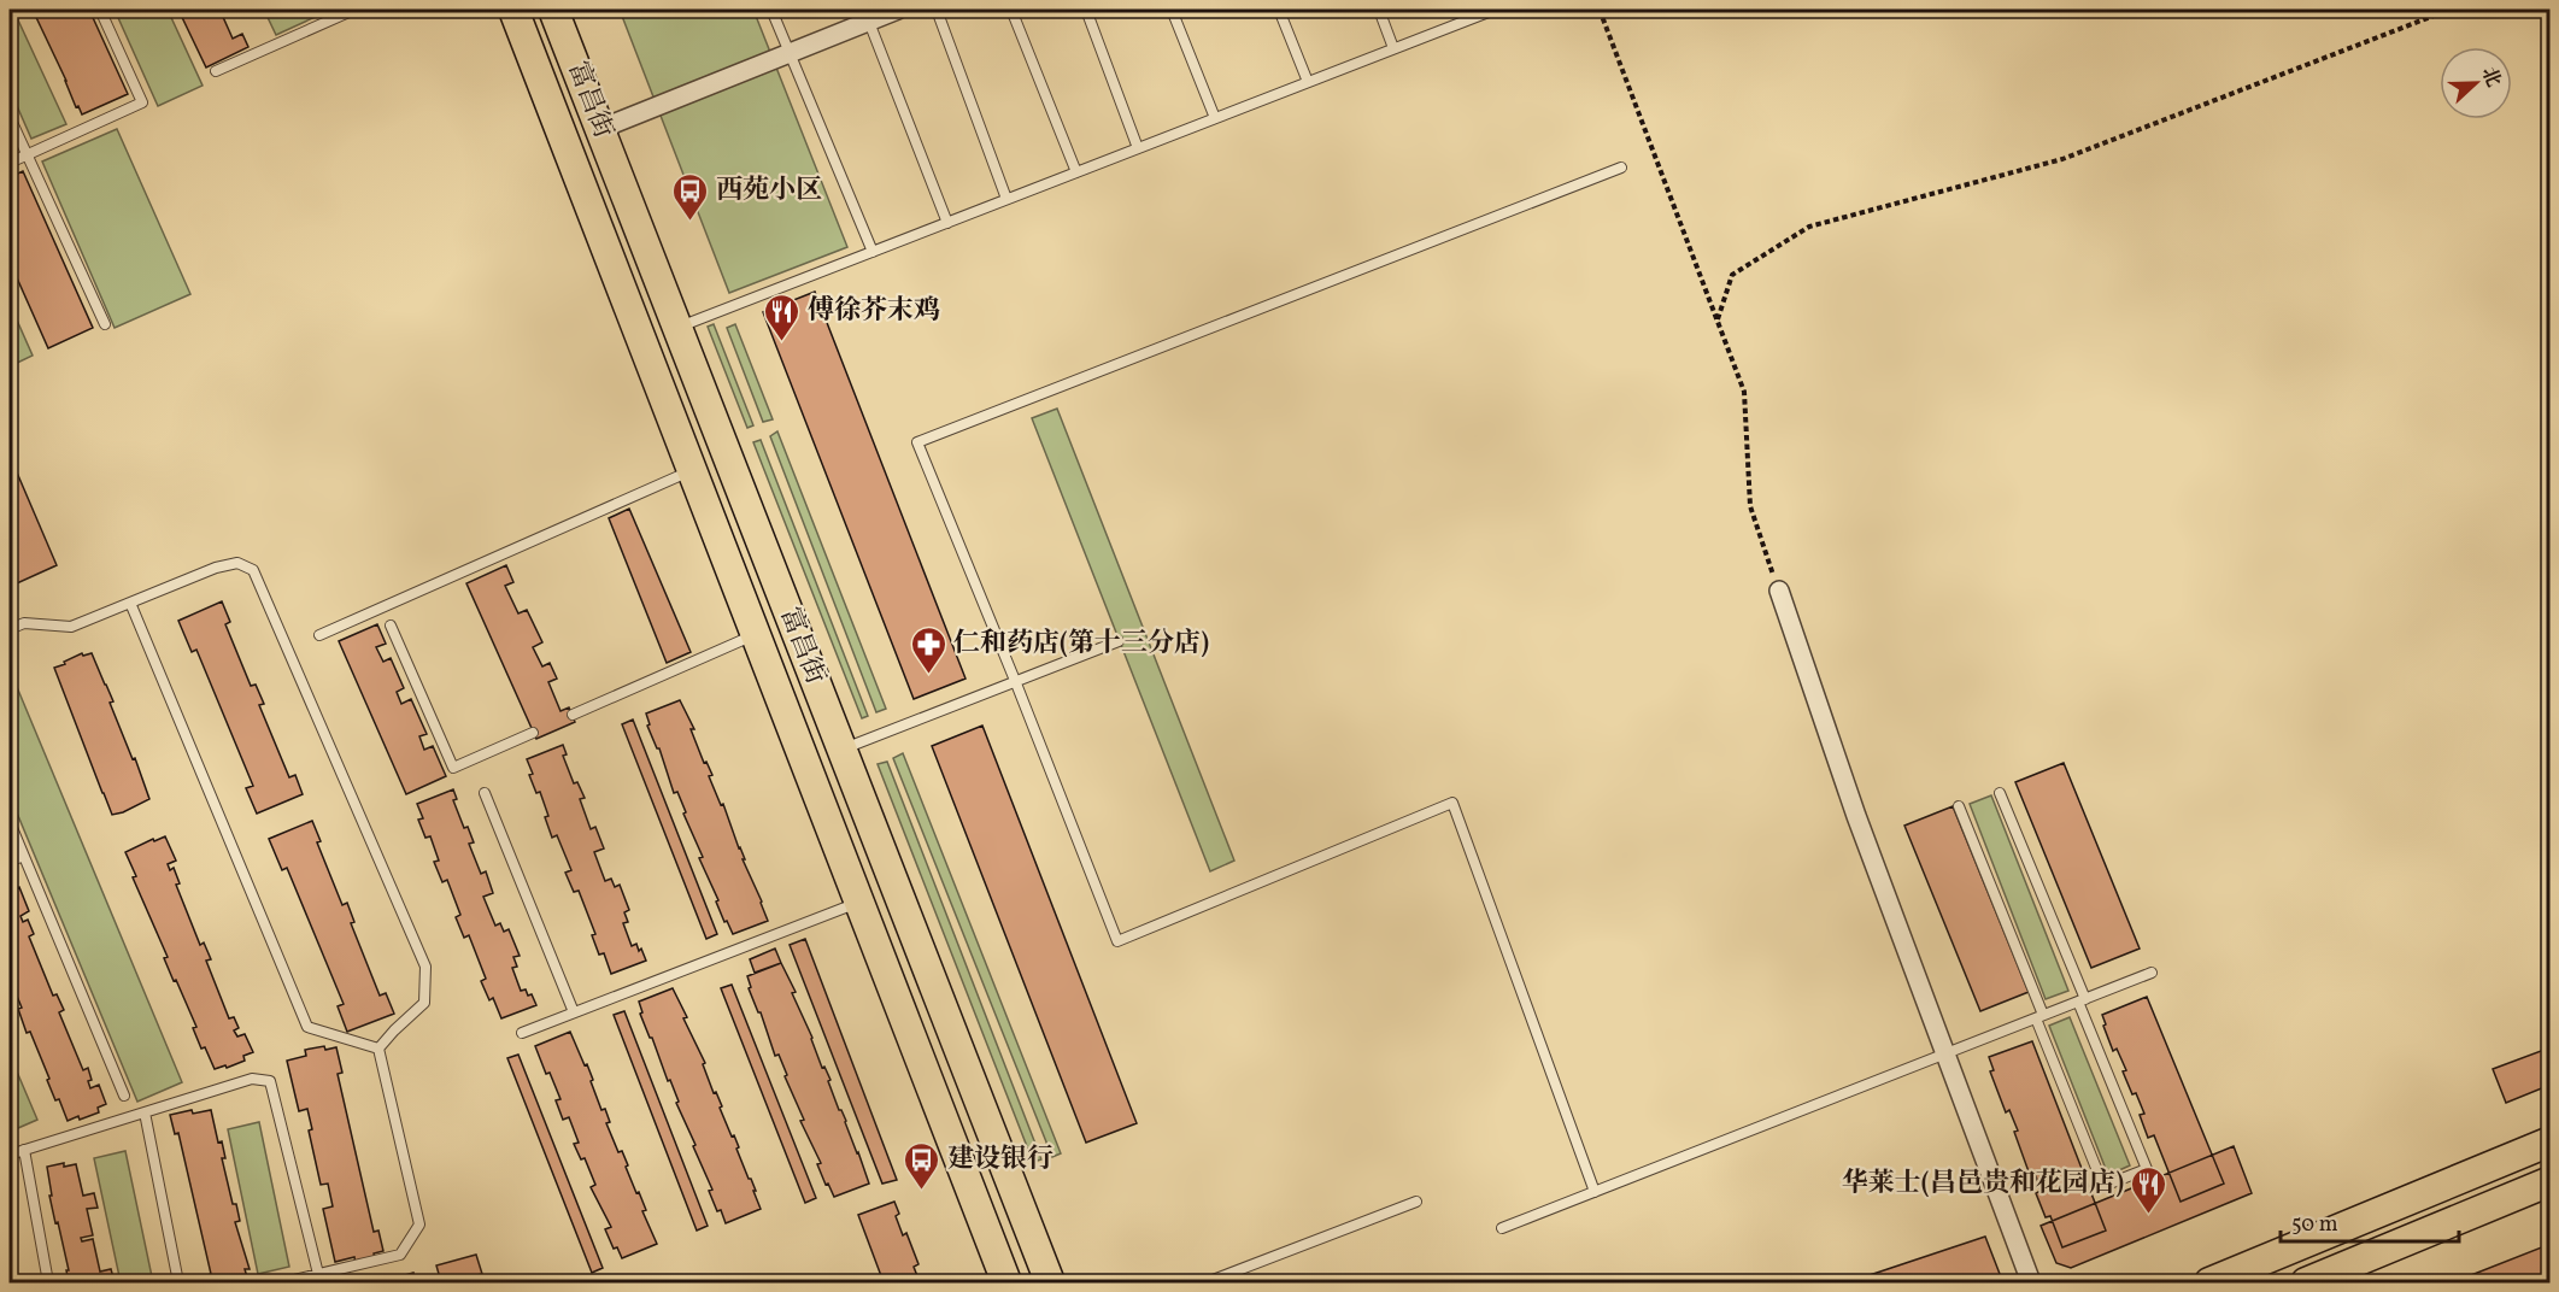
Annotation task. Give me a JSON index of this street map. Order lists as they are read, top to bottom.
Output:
{
  "streets": {
    "main road": ["富昌街"]
  },
  "places": {
    "bus stop": ["西苑小区", "建设银行"],
    "restaurant": ["傅徐芥末鸡", "华莱士(昌邑贵和花园店)"],
    "pharmacy": ["仁和药店(第十三分店)"]
  },
  "scale_bar": "50 m",
  "north": "right"
}
